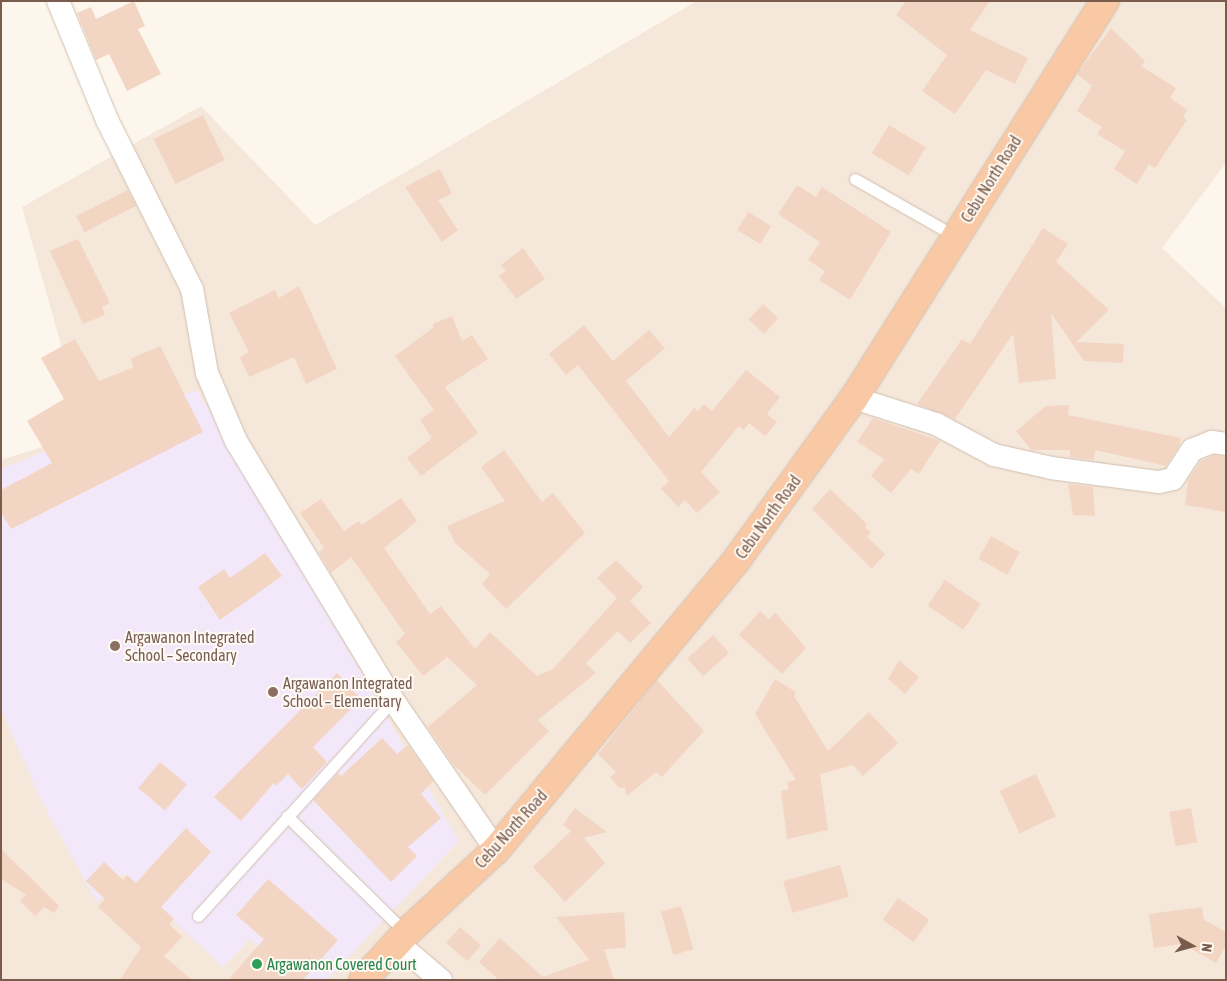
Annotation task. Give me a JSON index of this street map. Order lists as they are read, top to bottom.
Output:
{
  "streets": {
    "highway": ["Cebu North Road"]
  },
  "places": ["Argawanon Integrated School – Secondary", "Argawanon Integrated School – Elementary", "Argawanon Covered Court"],
  "north": "right"
}
